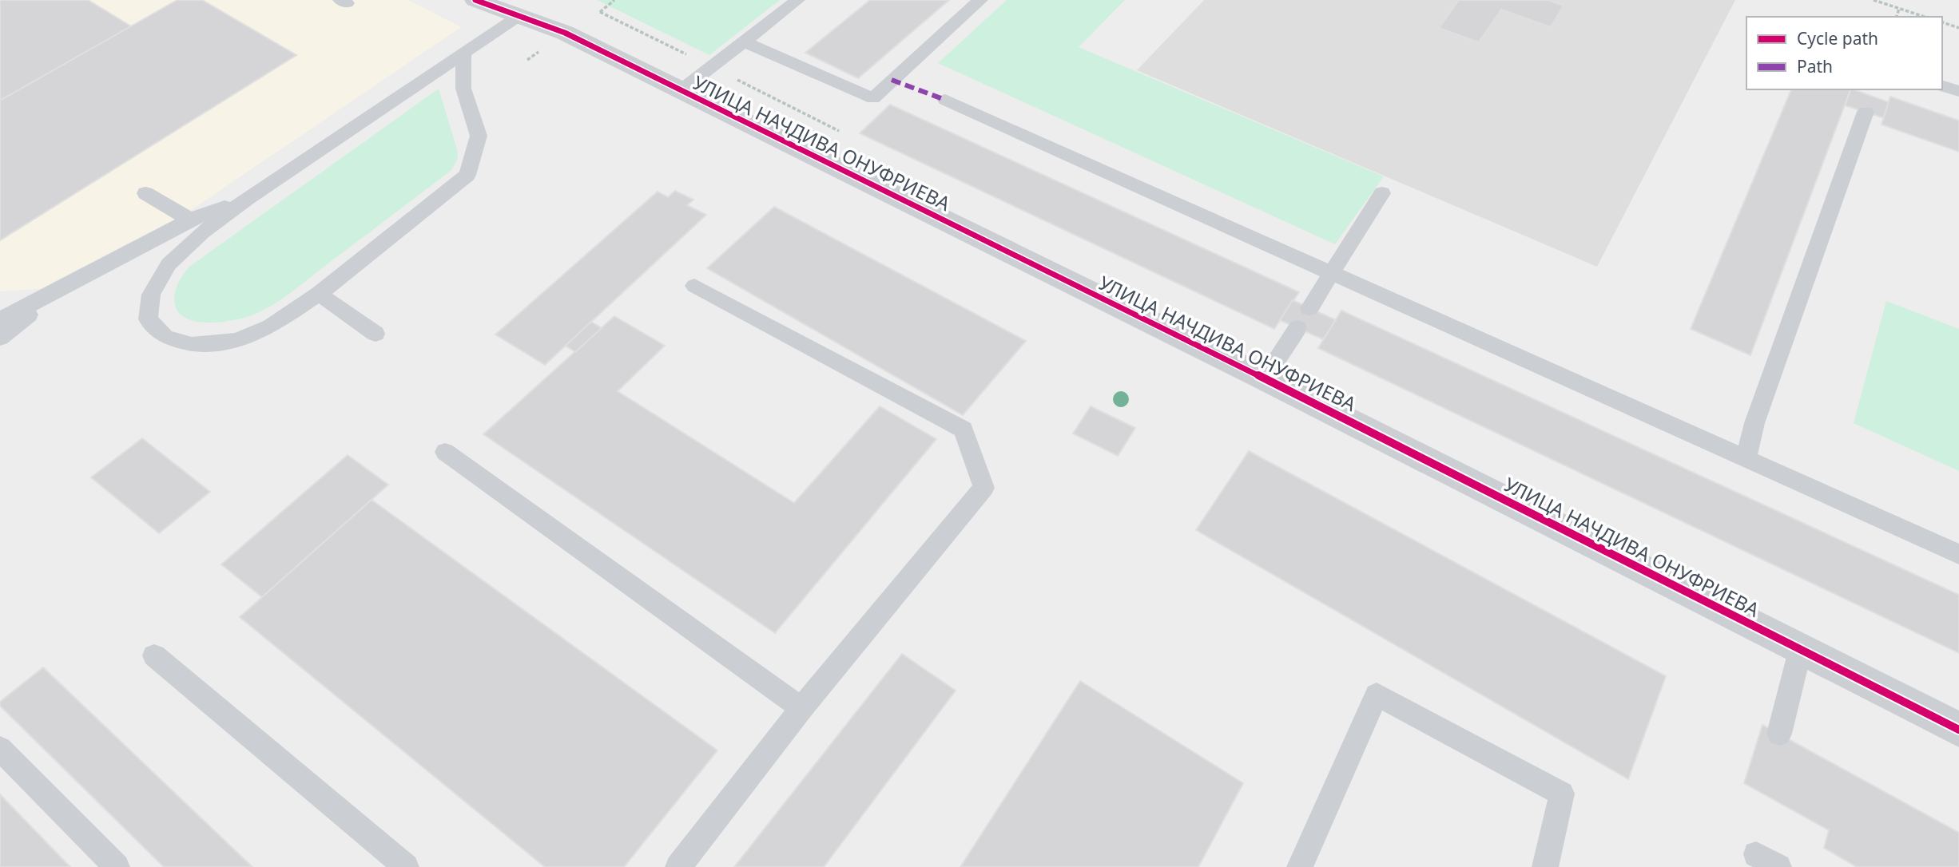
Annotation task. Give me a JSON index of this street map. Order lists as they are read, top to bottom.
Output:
{
  "streets": {
    "street": ["УЛИЦА НАЧДИВА ОНУФРИЕВА"]
  },
  "legend": ["Cycle path", "Path"]
}
